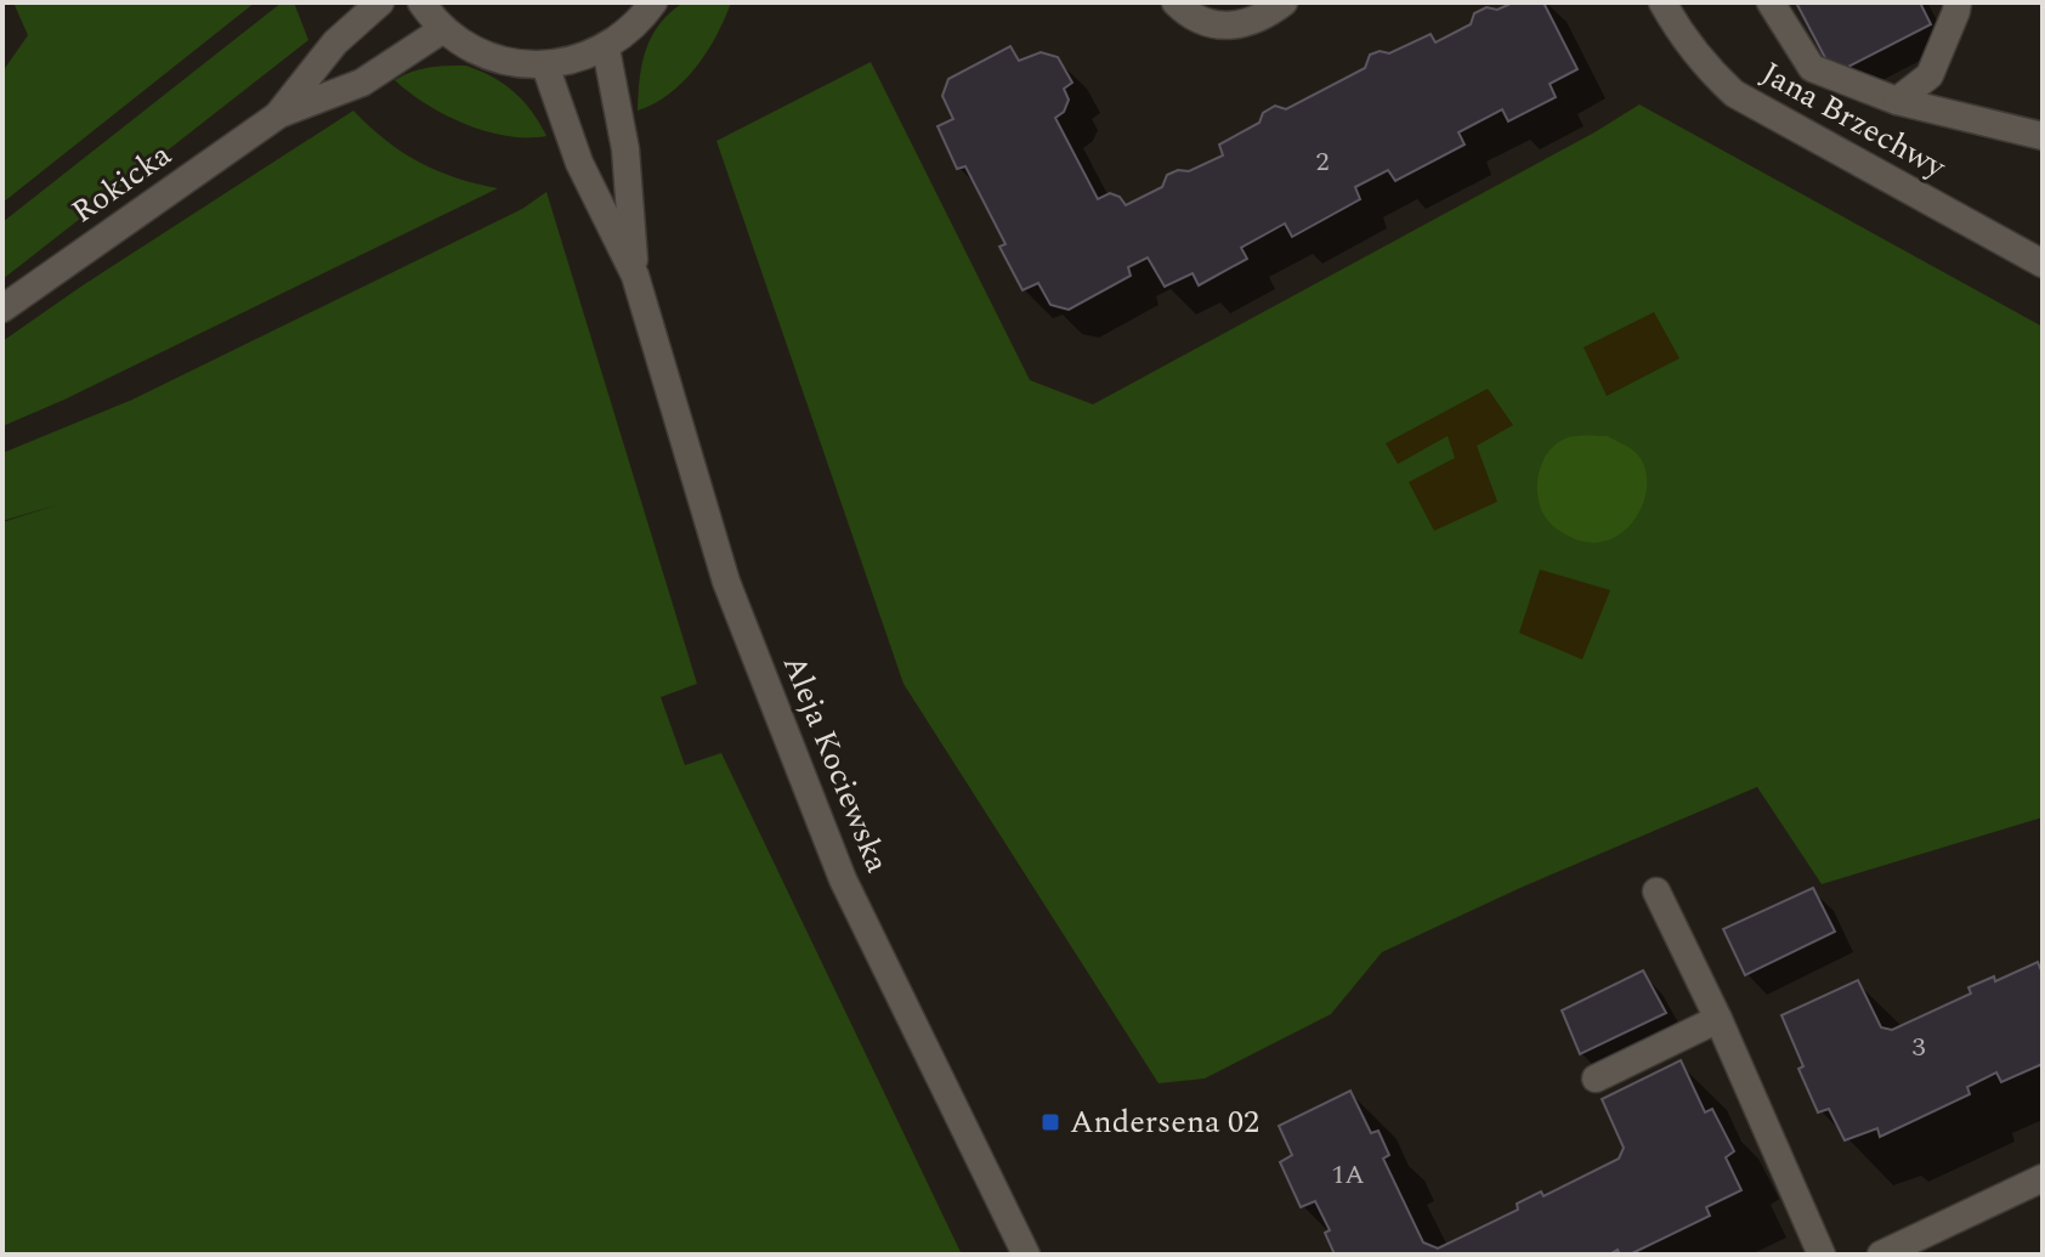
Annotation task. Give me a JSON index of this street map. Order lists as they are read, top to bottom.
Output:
{
  "streets": {
    "street": ["Jana Brzechwy", "Rokicka", "Aleja Kociewska"]
  },
  "places": {
    "transit": ["Andersena 02"]
  },
  "house_numbers": ["2", "3", "1A"]
}
